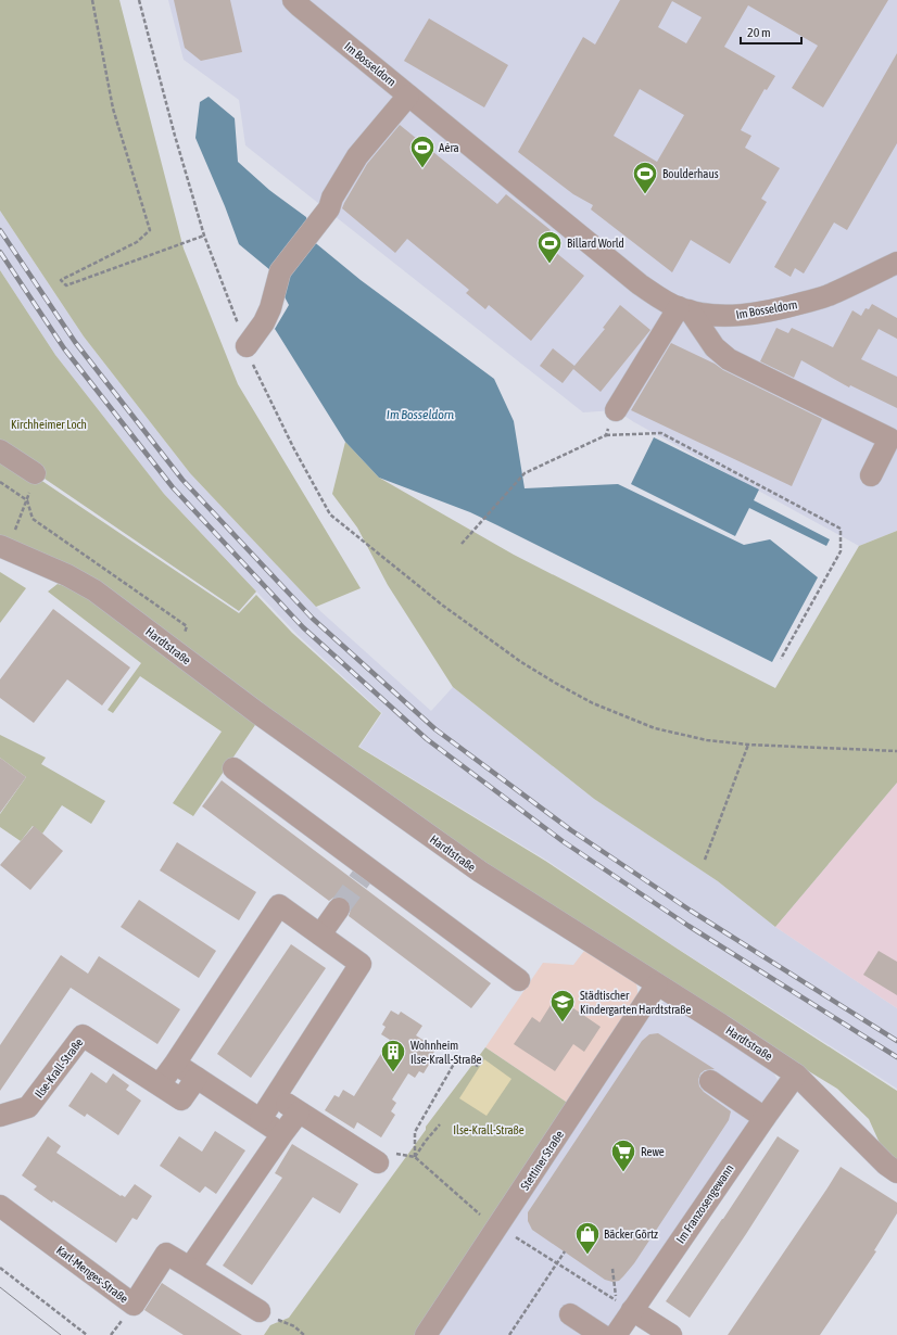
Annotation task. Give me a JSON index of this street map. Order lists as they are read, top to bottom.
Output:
{
  "streets": {
    "street": [
      "Im Bosseldorn",
      "Hardtstraße",
      "Ilse-Krall-Straße",
      "Stettiner Straße",
      "Im Franzosengewann",
      "Karl-Menges-Straße"
    ]
  },
  "crossings": [
    ["Hardtstraße", "Stettiner Straße"],
    ["Hardtstraße", "Im Franzosengewann"]
  ],
  "water": ["Im Bosseldorn"],
  "parks": ["Kirchheimer Loch", "Ilse-Krall-Straße"],
  "places": {
    "sports": ["Aėra", "Boulderhaus", "Billard World"],
    "school or university": ["Städtischer Kindergarten Hardtstraße"],
    "building": ["Wohnheim Ilse-Krall-Straße"],
    "supermarket": ["Rewe"],
    "shop": ["Bäcker Görtz"]
  },
  "scale_bar": "20 m"
}
